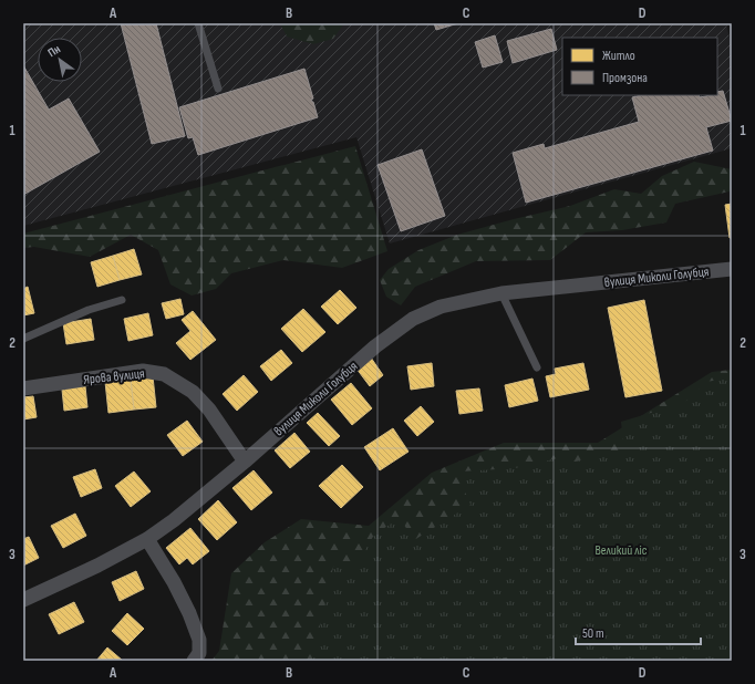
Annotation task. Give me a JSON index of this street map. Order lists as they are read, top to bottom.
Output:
{
  "streets": {
    "street": ["вулиця Миколи Голубця", "Ярова вулиця"]
  },
  "crossings": [
    ["вулиця Миколи Голубця", "Ярова вулиця"]
  ],
  "parks": ["Великий ліс"],
  "legend": ["Житло", "Промзона"],
  "scale_bar": "50 m",
  "north": "top left",
  "grid": {
    "columns": [
      "A",
      "B",
      "C",
      "D"
    ],
    "rows": ["1", "2", "3"]
  }
}
